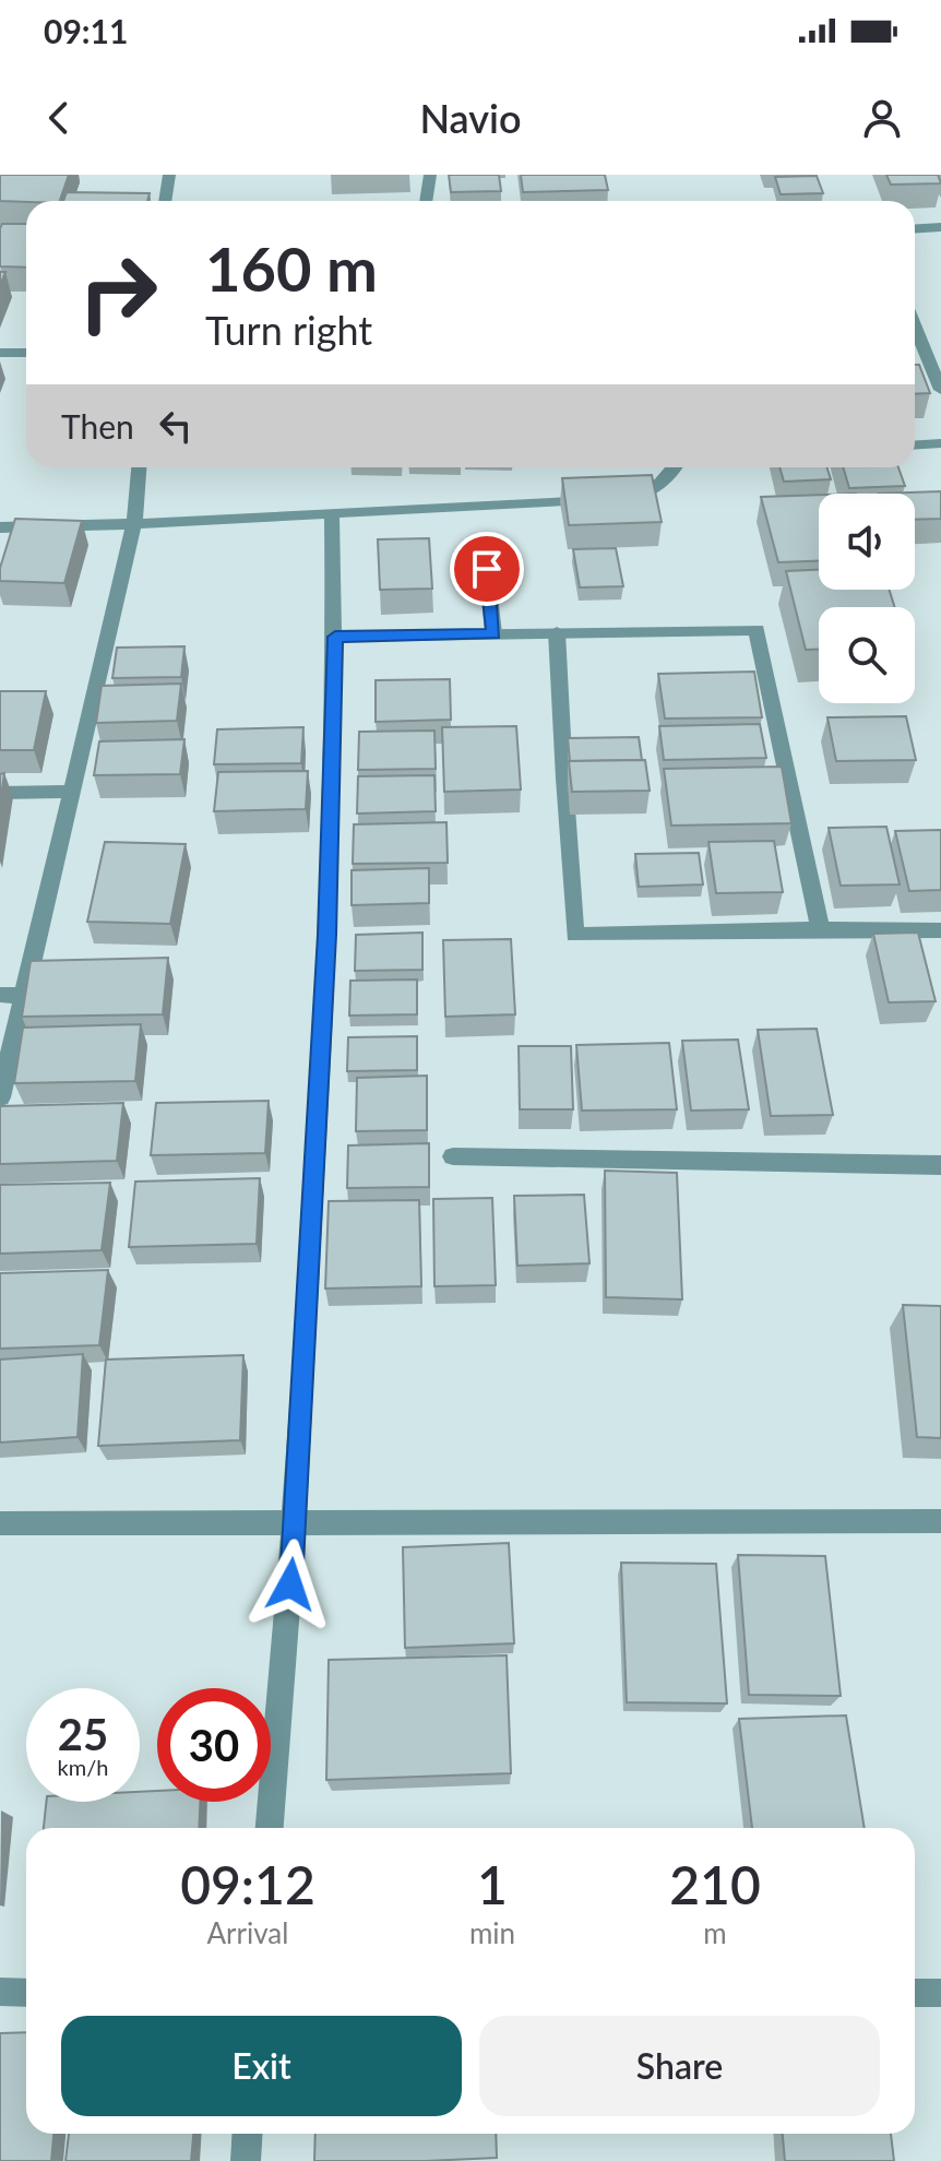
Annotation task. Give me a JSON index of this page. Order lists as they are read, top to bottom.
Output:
{
  "page": {
    "status": "09:11",
    "header": "Navio",
    "turn": ["160 m", "Turn right"],
    "then": "Then",
    "speed": "25 km/h",
    "limit": "30",
    "eta": [
      "09:12",
      "Arrival",
      "1",
      "min",
      "210",
      "m"
    ],
    "buttons": ["Exit", "Share"]
  }
}
